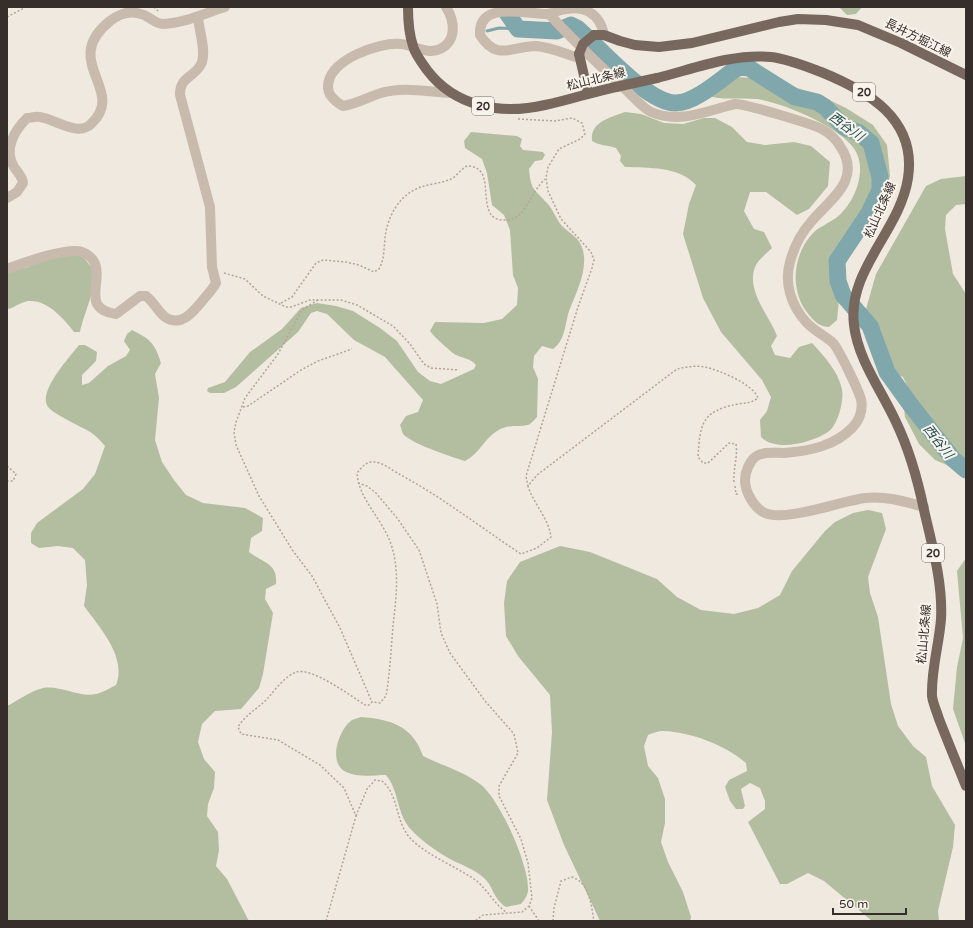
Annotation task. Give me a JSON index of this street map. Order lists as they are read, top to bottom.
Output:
{
  "streets": {
    "main road": ["長井方堀江線", "松山北条線", "20"]
  },
  "water": ["西谷川"],
  "scale_bar": "50 m"
}
